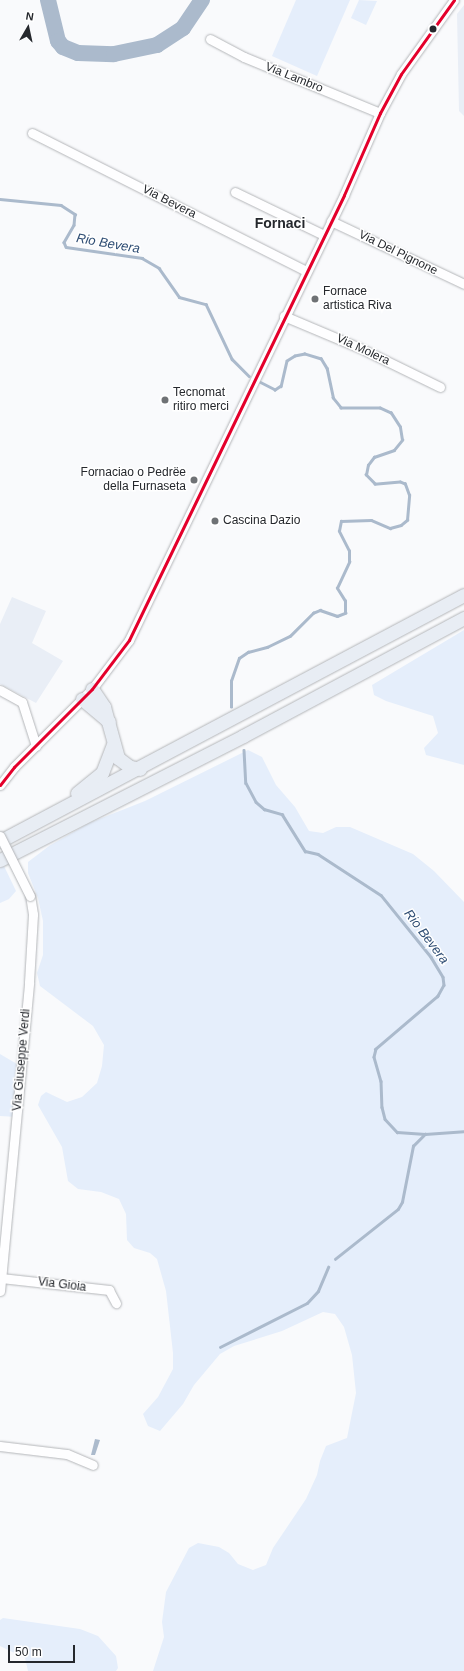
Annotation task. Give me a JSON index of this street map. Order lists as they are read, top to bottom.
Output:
{
  "streets": {
    "street": [
      "Via Lambro",
      "Via Bevera",
      "Via Del Pignone",
      "Via Molera",
      "Via Giuseppe Verdi",
      "Via Gioia"
    ]
  },
  "crossings": [
    ["Via Giuseppe Verdi", "Via Gioia"]
  ],
  "districts": ["Fornaci"],
  "water": ["Rio Bevera"],
  "places": [
    "Fornace artistica Riva",
    "Tecnomat ritiro merci",
    "Fornaciao o Pedrëe della Furnaseta",
    "Cascina Dazio"
  ],
  "scale_bar": "50 m",
  "north": "top"
}
